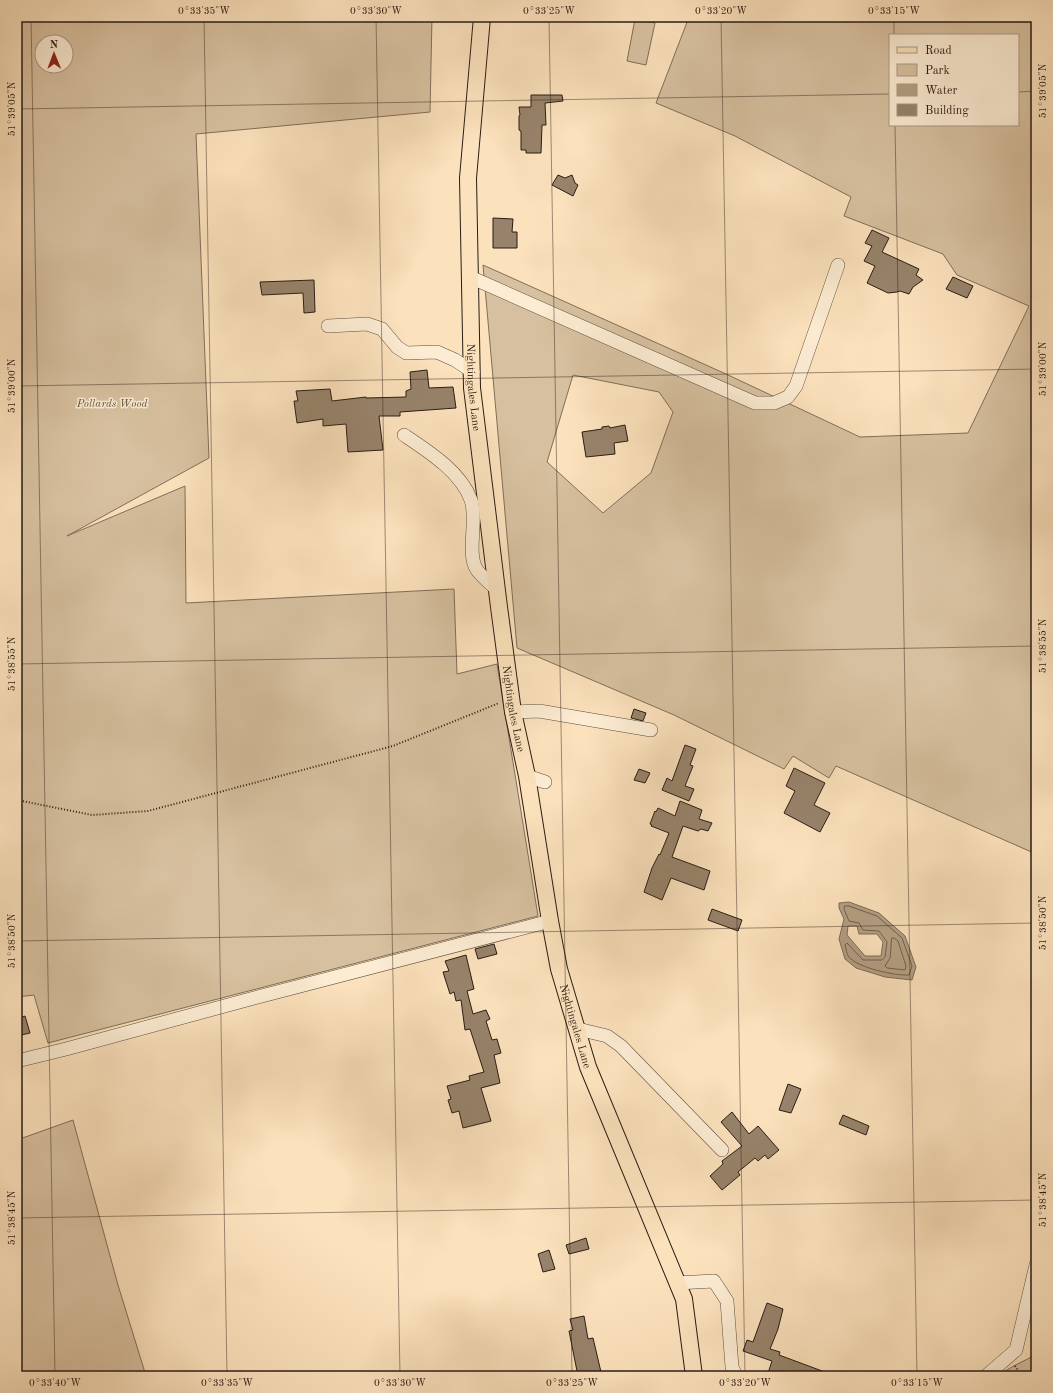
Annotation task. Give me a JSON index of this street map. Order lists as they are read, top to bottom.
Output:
{
  "streets": {
    "main road": ["Nightingales Lane"]
  },
  "parks": ["Pollards Wood"],
  "legend": [
    "Road",
    "Park",
    "Water",
    "Building"
  ],
  "north": "top",
  "coordinates": [
    "0°33'35\"W",
    "0°33'30\"W",
    "0°33'25\"W",
    "0°33'20\"W",
    "0°33'15\"W",
    "51°39'05\"N",
    "51°39'00\"N",
    "51°38'55\"N",
    "51°38'50\"N",
    "51°38'45\"N",
    "0°33'40\"W"
  ]
}
